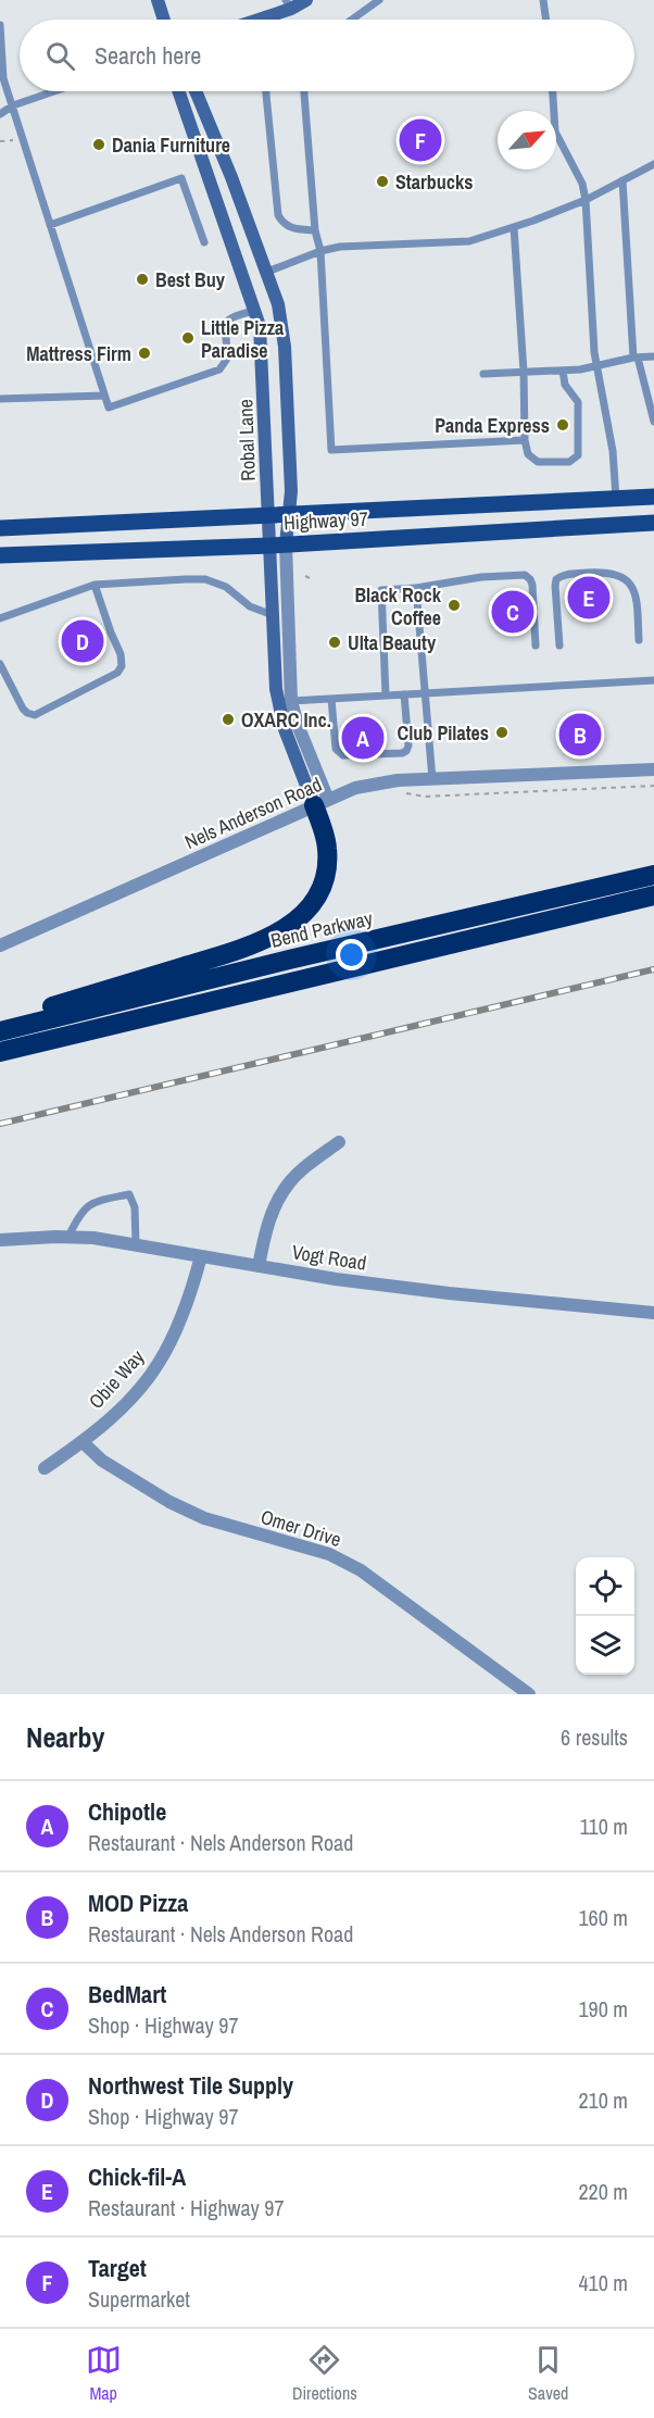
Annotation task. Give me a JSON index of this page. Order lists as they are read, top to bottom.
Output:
{
  "streets": {
    "highway": ["Bend Parkway"],
    "main road": ["Robal Lane", "Highway 97"],
    "street": [
      "Nels Anderson Road",
      "Vogt Road",
      "Obie Way",
      "Omer Drive"
    ]
  },
  "crossings": [
    ["Robal Lane", "Highway 97"],
    ["Robal Lane", "Nels Anderson Road"],
    ["Vogt Road", "Obie Way"],
    ["Obie Way", "Omer Drive"]
  ],
  "places": [
    "Dania Furniture",
    "Starbucks",
    "Best Buy",
    "Little Pizza Paradise",
    "Mattress Firm",
    "Panda Express",
    "Black Rock Coffee",
    "Ulta Beauty",
    "OXARC Inc.",
    "Club Pilates"
  ],
  "north": "top right",
  "page": {
    "search": "Search here",
    "pins": [
      "F",
      "E",
      "C",
      "D",
      "B",
      "A"
    ],
    "heading": ["Nearby", "6 results"],
    "list": [
      {
        "mark": "A",
        "name": "Chipotle",
        "note": "Restaurant · Nels Anderson Road",
        "value": "110 m"
      },
      {
        "mark": "B",
        "name": "MOD Pizza",
        "note": "Restaurant · Nels Anderson Road",
        "value": "160 m"
      },
      {
        "mark": "C",
        "name": "BedMart",
        "note": "Shop · Highway 97",
        "value": "190 m"
      },
      {
        "mark": "D",
        "name": "Northwest Tile Supply",
        "note": "Shop · Highway 97",
        "value": "210 m"
      },
      {
        "mark": "E",
        "name": "Chick-fil-A",
        "note": "Restaurant · Highway 97",
        "value": "220 m"
      },
      {
        "mark": "F",
        "name": "Target",
        "note": "Supermarket",
        "value": "410 m"
      }
    ],
    "nav": ["Map", "Directions", "Saved"]
  }
}
